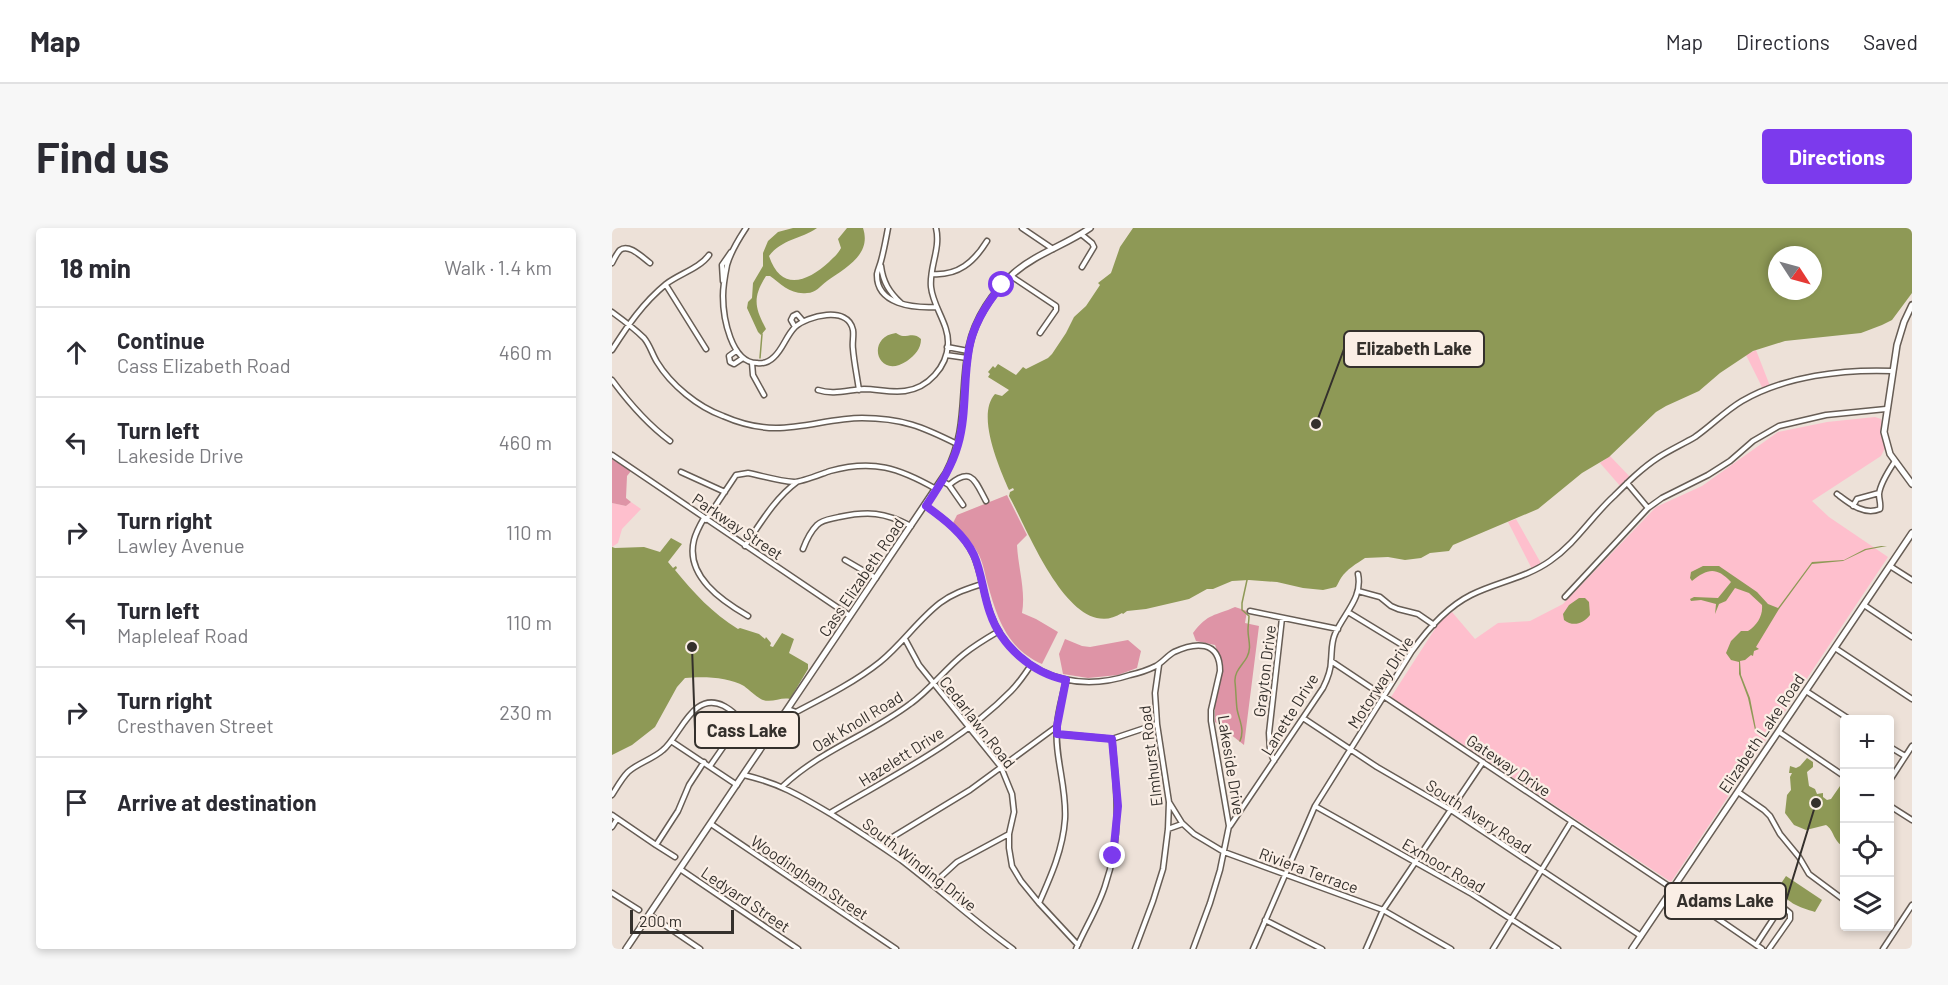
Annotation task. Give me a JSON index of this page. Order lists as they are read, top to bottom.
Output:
{
  "streets": {
    "street": [
      "Parkway Street",
      "Cass Elizabeth Road",
      "Grayton Drive",
      "Motorway Drive",
      "Lanette Drive",
      "Oak Knoll Road",
      "Cedarlawn Road",
      "Elizabeth Lake Road",
      "Hazelett Drive",
      "Elmhurst Road",
      "Lakeside Drive",
      "Gateway Drive",
      "South Avery Road",
      "South Winding Drive",
      "Exmoor Road",
      "Riviera Terrace",
      "Woodingham Street",
      "Ledyard Street"
    ]
  },
  "crossings": [
    ["Parkway Street", "Cass Elizabeth Road"],
    ["Cass Elizabeth Road", "Lakeside Drive"],
    ["Cass Elizabeth Road", "South Winding Drive"],
    ["Cass Elizabeth Road", "Woodingham Street"],
    ["Cass Elizabeth Road", "Ledyard Street"],
    ["Grayton Drive", "Lanette Drive"],
    ["Motorway Drive", "Gateway Drive"],
    ["Motorway Drive", "South Avery Road"],
    ["Motorway Drive", "Exmoor Road"],
    ["Motorway Drive", "Riviera Terrace"],
    ["Lanette Drive", "Lakeside Drive"],
    ["Lanette Drive", "Gateway Drive"],
    ["Lanette Drive", "South Avery Road"],
    ["Oak Knoll Road", "Cedarlawn Road"],
    ["Oak Knoll Road", "Lakeside Drive"],
    ["Oak Knoll Road", "South Winding Drive"],
    ["Cedarlawn Road", "Hazelett Drive"],
    ["Elizabeth Lake Road", "Gateway Drive"],
    ["Elizabeth Lake Road", "South Avery Road"],
    ["Hazelett Drive", "Lakeside Drive"],
    ["Hazelett Drive", "South Winding Drive"],
    ["Elmhurst Road", "Lakeside Drive"],
    ["Elmhurst Road", "Riviera Terrace"],
    ["Lakeside Drive", "Riviera Terrace"]
  ],
  "places": ["Elizabeth Lake", "Cass Lake", "Adams Lake"],
  "scale_bar": "200 m",
  "north": "bottom right",
  "page": {
    "header": "Map",
    "nav": ["Map", "Directions", "Saved"],
    "buttons": "Directions",
    "title": "Find us",
    "heading": ["18 min", "Walk · 1.4 km"],
    "list": [
      ["Continue", "Cass Elizabeth Road", "460 m"],
      ["Turn left", "Lakeside Drive", "460 m"],
      ["Turn right", "Lawley Avenue", "110 m"],
      ["Turn left", "Mapleleaf Road", "110 m"],
      ["Turn right", "Cresthaven Street", "230 m"],
      "Arrive at destination"
    ],
    "map_buttons": ["+", "−"],
    "scale": "200 m"
  }
}
